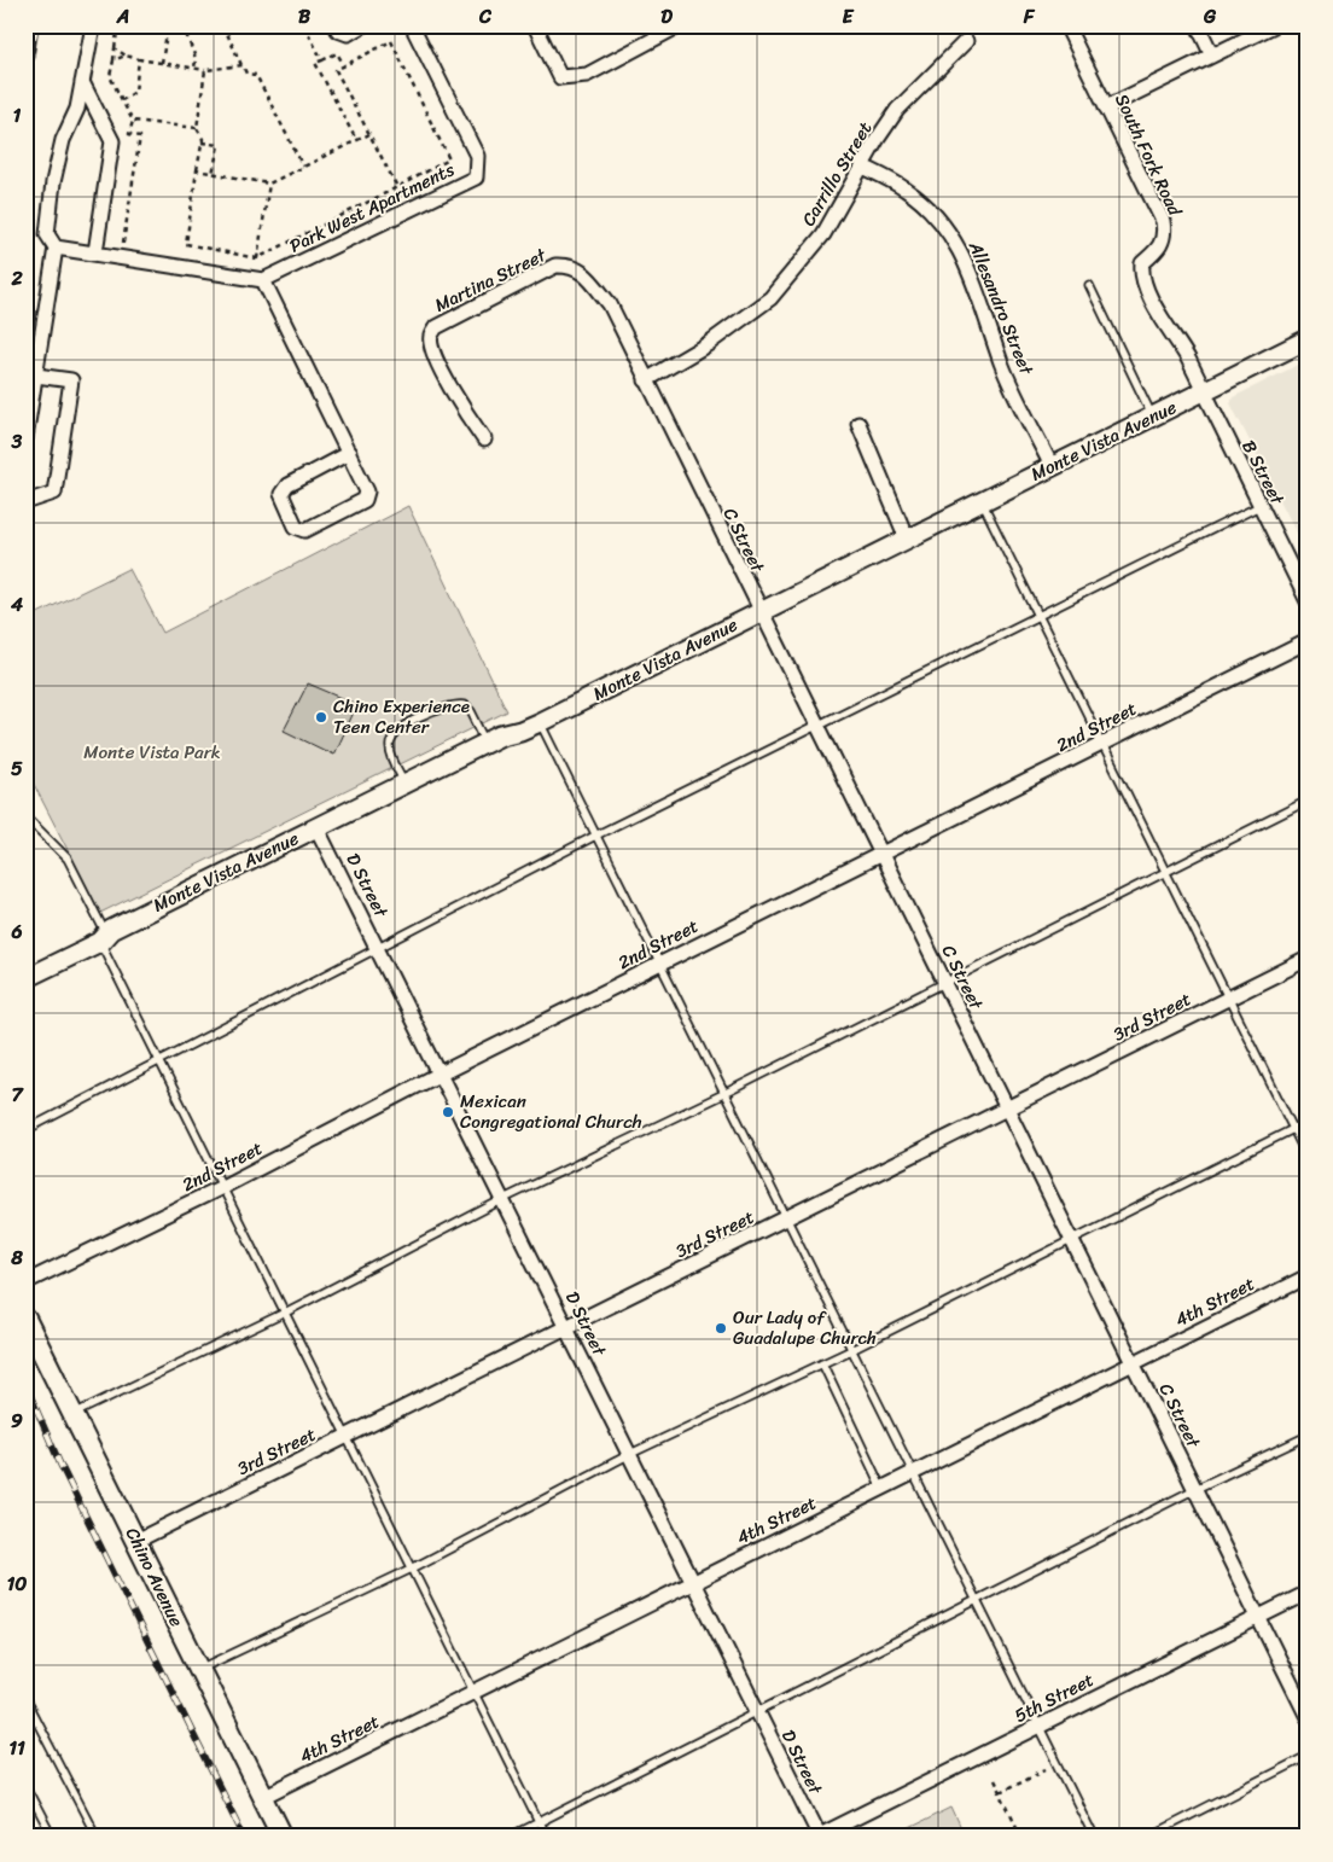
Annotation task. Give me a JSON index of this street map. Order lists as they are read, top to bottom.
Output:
{
  "streets": {
    "main road": ["Chino Avenue"],
    "street": [
      "South Fork Road",
      "Carrillo Street",
      "Park West Apartments",
      "Martina Street",
      "Allesandro Street",
      "Monte Vista Avenue",
      "B Street",
      "C Street",
      "2nd Street",
      "D Street",
      "3rd Street",
      "4th Street",
      "5th Street"
    ]
  },
  "crossings": [
    ["South Fork Road", "Monte Vista Avenue"],
    ["South Fork Road", "B Street"],
    ["Carrillo Street", "Allesandro Street"],
    ["Carrillo Street", "C Street"],
    ["Martina Street", "C Street"],
    ["Allesandro Street", "Monte Vista Avenue"],
    ["Monte Vista Avenue", "B Street"],
    ["Monte Vista Avenue", "C Street"],
    ["Monte Vista Avenue", "D Street"],
    ["C Street", "2nd Street"],
    ["C Street", "3rd Street"],
    ["C Street", "4th Street"],
    ["C Street", "5th Street"],
    ["2nd Street", "D Street"],
    ["D Street", "3rd Street"],
    ["D Street", "4th Street"],
    ["D Street", "5th Street"],
    ["3rd Street", "Chino Avenue"],
    ["4th Street", "Chino Avenue"]
  ],
  "parks": ["Monte Vista Park"],
  "places": ["Chino Experience Teen Center", "Mexican Congregational Church", "Our Lady of Guadalupe Church"],
  "grid": {
    "columns": [
      "A",
      "B",
      "C",
      "D",
      "E",
      "F",
      "G"
    ],
    "rows": [
      "1",
      "2",
      "3",
      "4",
      "5",
      "6",
      "7",
      "8",
      "9",
      "10",
      "11"
    ]
  }
}
